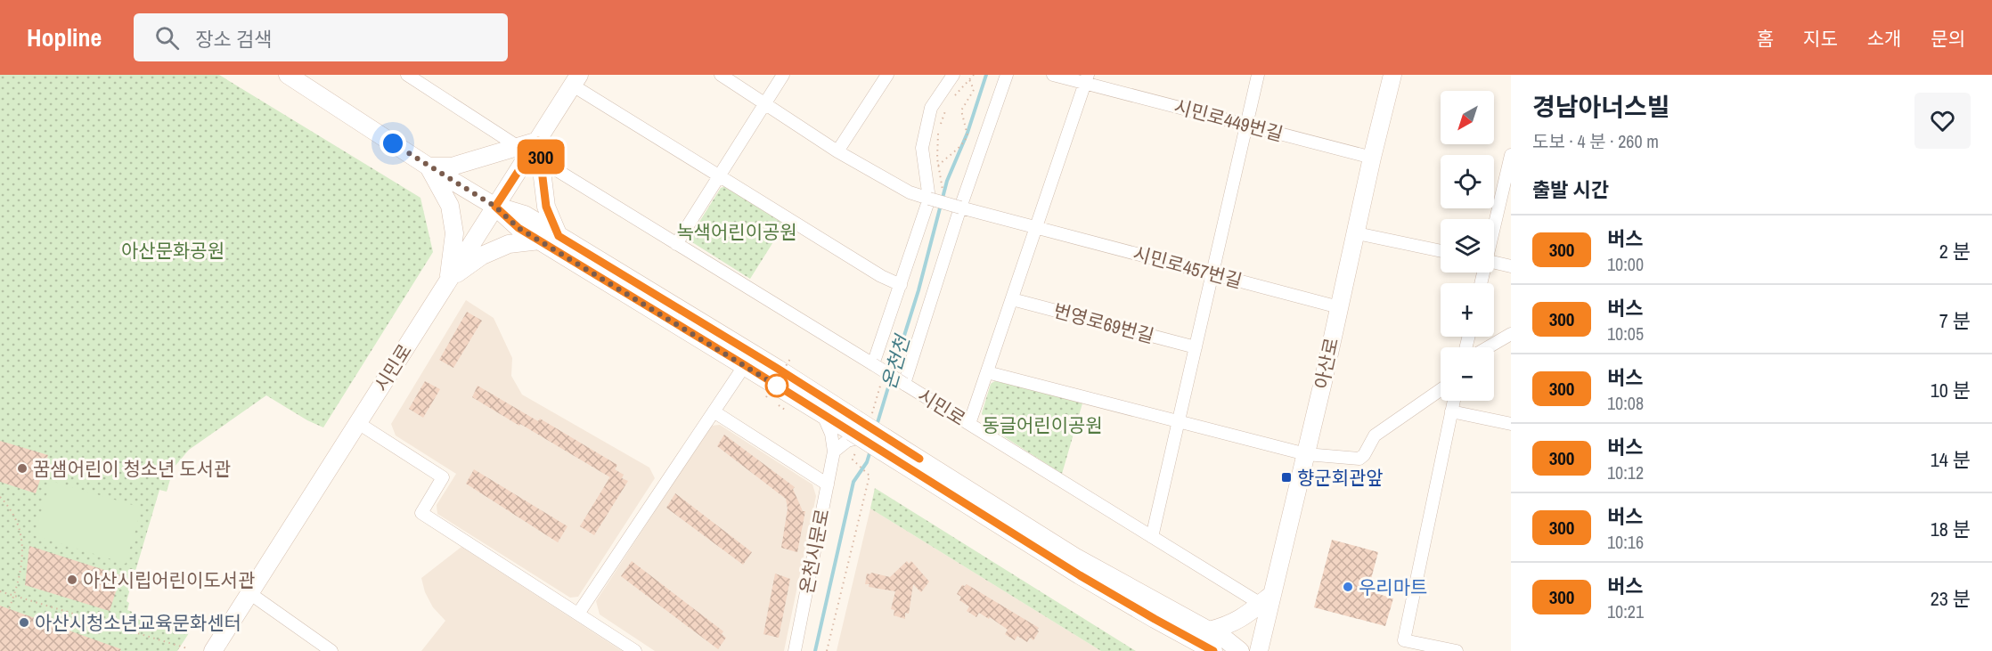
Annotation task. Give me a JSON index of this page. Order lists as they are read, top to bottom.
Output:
{
  "streets": {
    "main road": ["아산로", "시민로"],
    "street": [
      "시민로449번길",
      "시민로457번길",
      "번영로69번길",
      "온천시문로"
    ]
  },
  "crossings": [
    ["시민로449번길", "아산로"],
    ["시민로457번길", "아산로"],
    ["아산로", "시민로"]
  ],
  "water": ["온천천"],
  "parks": ["녹색어린이공원", "아산문화공원", "동글어린이공원"],
  "places": {
    "other": [
      "꿈샘어린이 청소년 도서관",
      "아산시립어린이도서관",
      "우리마트",
      "아산시청소년교육문화센터"
    ],
    "transit": ["향군회관앞"]
  },
  "lines": ["bus line 300"],
  "north": "bottom left",
  "page": {
    "header": "Hopline",
    "search": "장소 검색",
    "nav": [
      "홈",
      "지도",
      "소개",
      "문의"
    ],
    "on_map": "300",
    "heading": [
      ["경남아너스빌", "도보 · 4 분 · 260 m"],
      "출발 시간"
    ],
    "map_buttons": ["+", "−"],
    "list": [
      {
        "mark": "300",
        "name": "버스",
        "note": "10:00",
        "value": "2 분"
      },
      {
        "mark": "300",
        "name": "버스",
        "note": "10:05",
        "value": "7 분"
      },
      {
        "mark": "300",
        "name": "버스",
        "note": "10:08",
        "value": "10 분"
      },
      {
        "mark": "300",
        "name": "버스",
        "note": "10:12",
        "value": "14 분"
      },
      {
        "mark": "300",
        "name": "버스",
        "note": "10:16",
        "value": "18 분"
      },
      {
        "mark": "300",
        "name": "버스",
        "note": "10:21",
        "value": "23 분"
      }
    ]
  }
}
